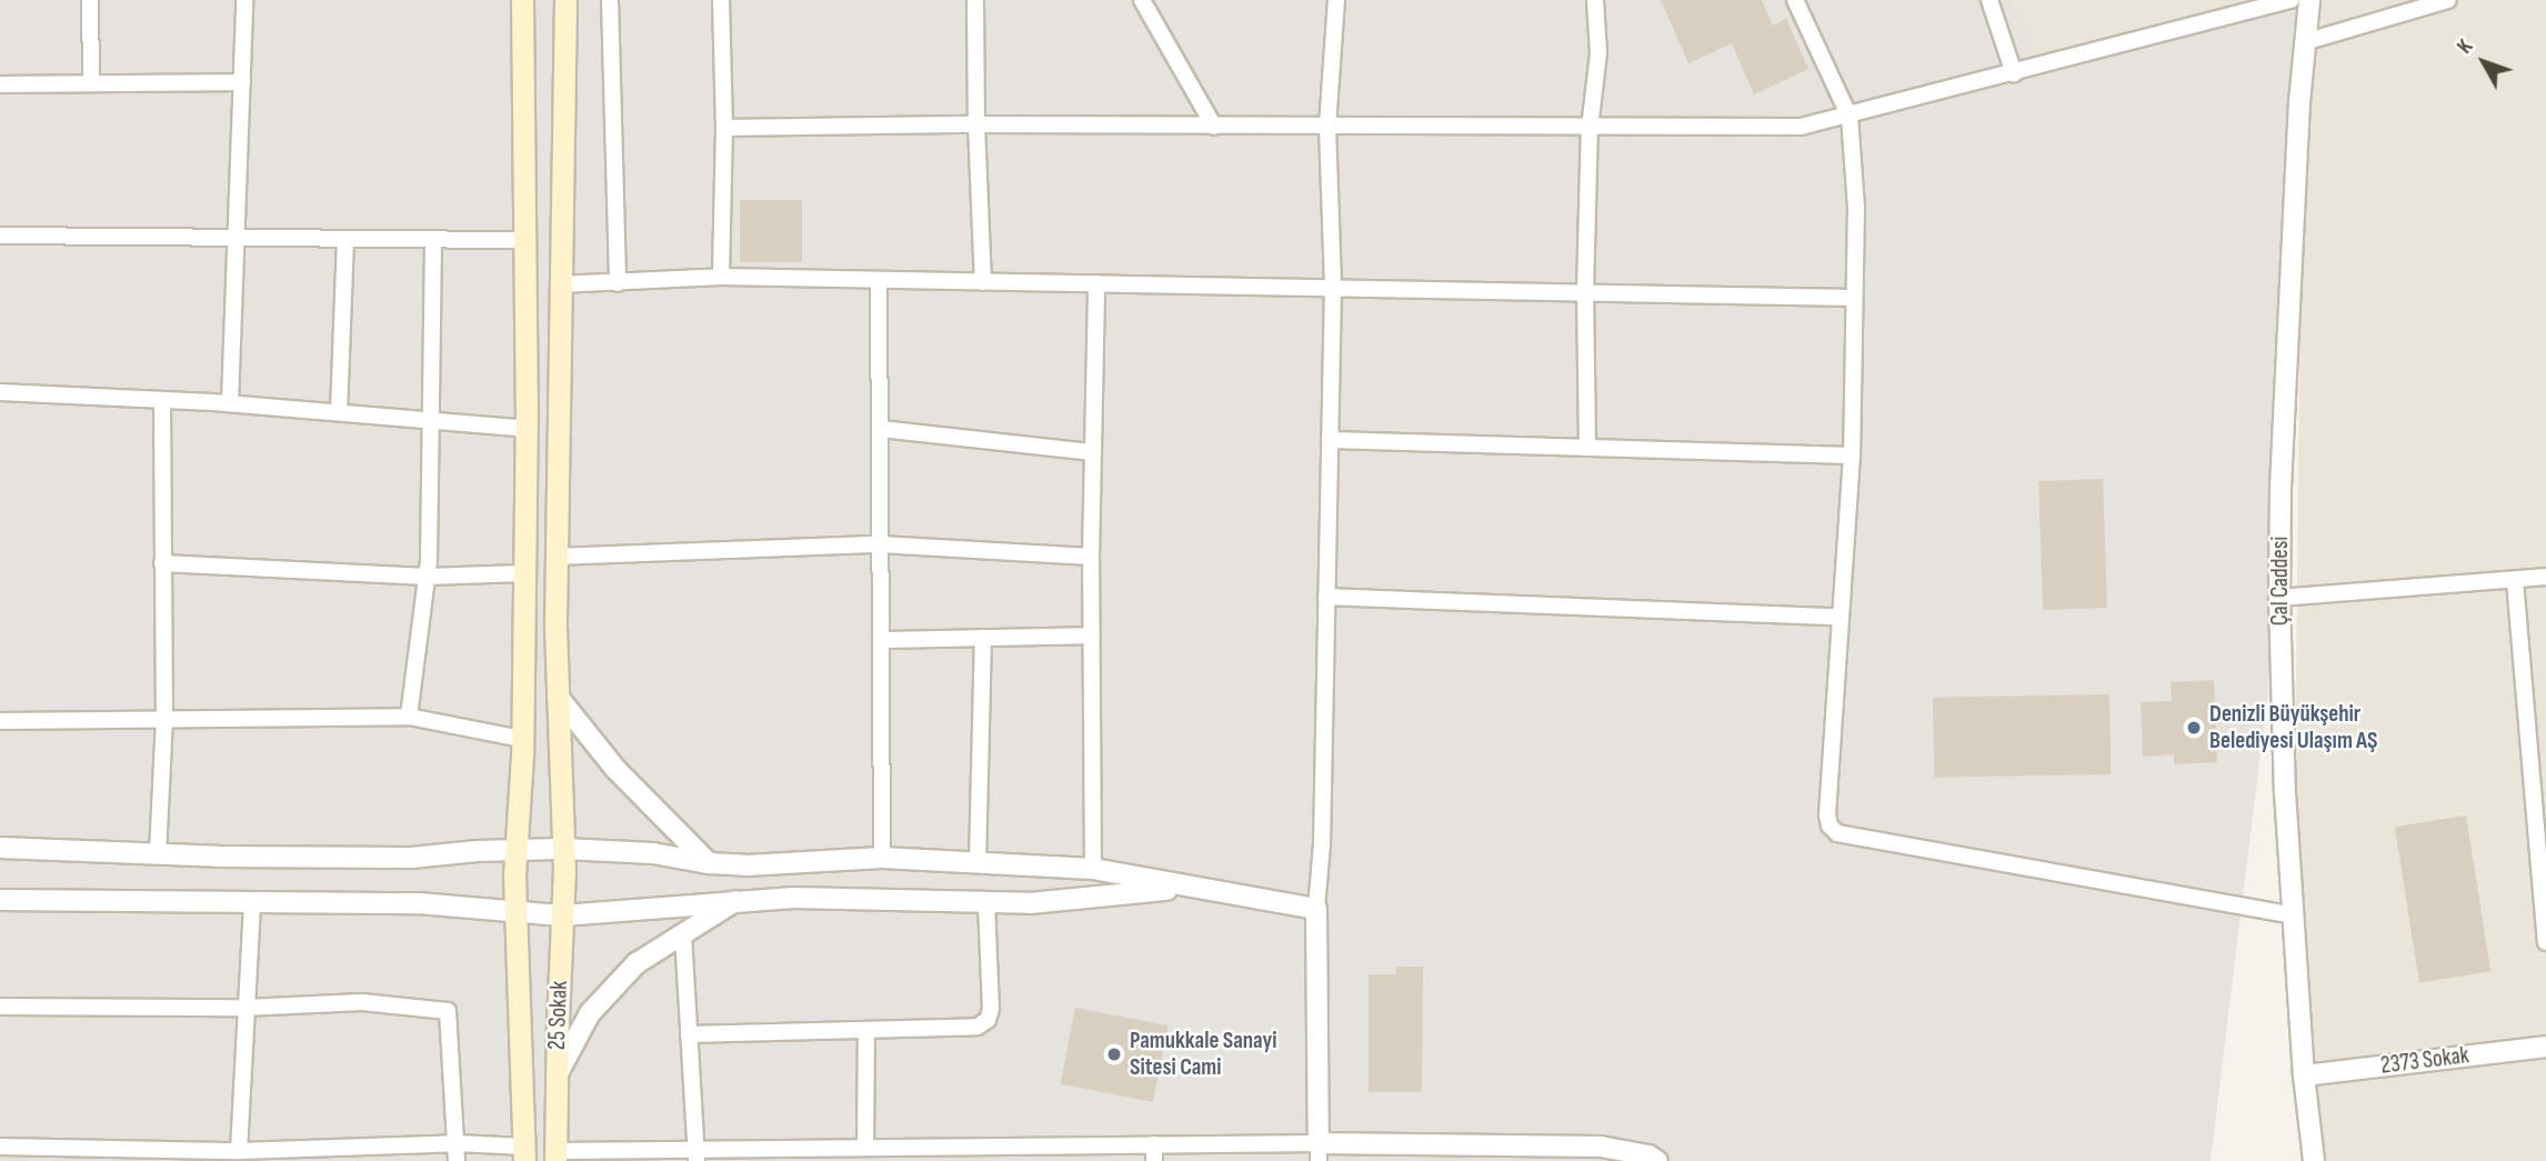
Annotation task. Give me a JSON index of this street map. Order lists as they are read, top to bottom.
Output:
{
  "streets": {
    "main road": ["25 Sokak"],
    "street": ["Çal Caddesi", "2373 Sokak"]
  },
  "crossings": [
    ["Çal Caddesi", "2373 Sokak"]
  ],
  "places": ["Denizli Büyükşehir Belediyesi Ulaşım AŞ", "Pamukkale Sanayi Sitesi Cami"],
  "north": "top left"
}
